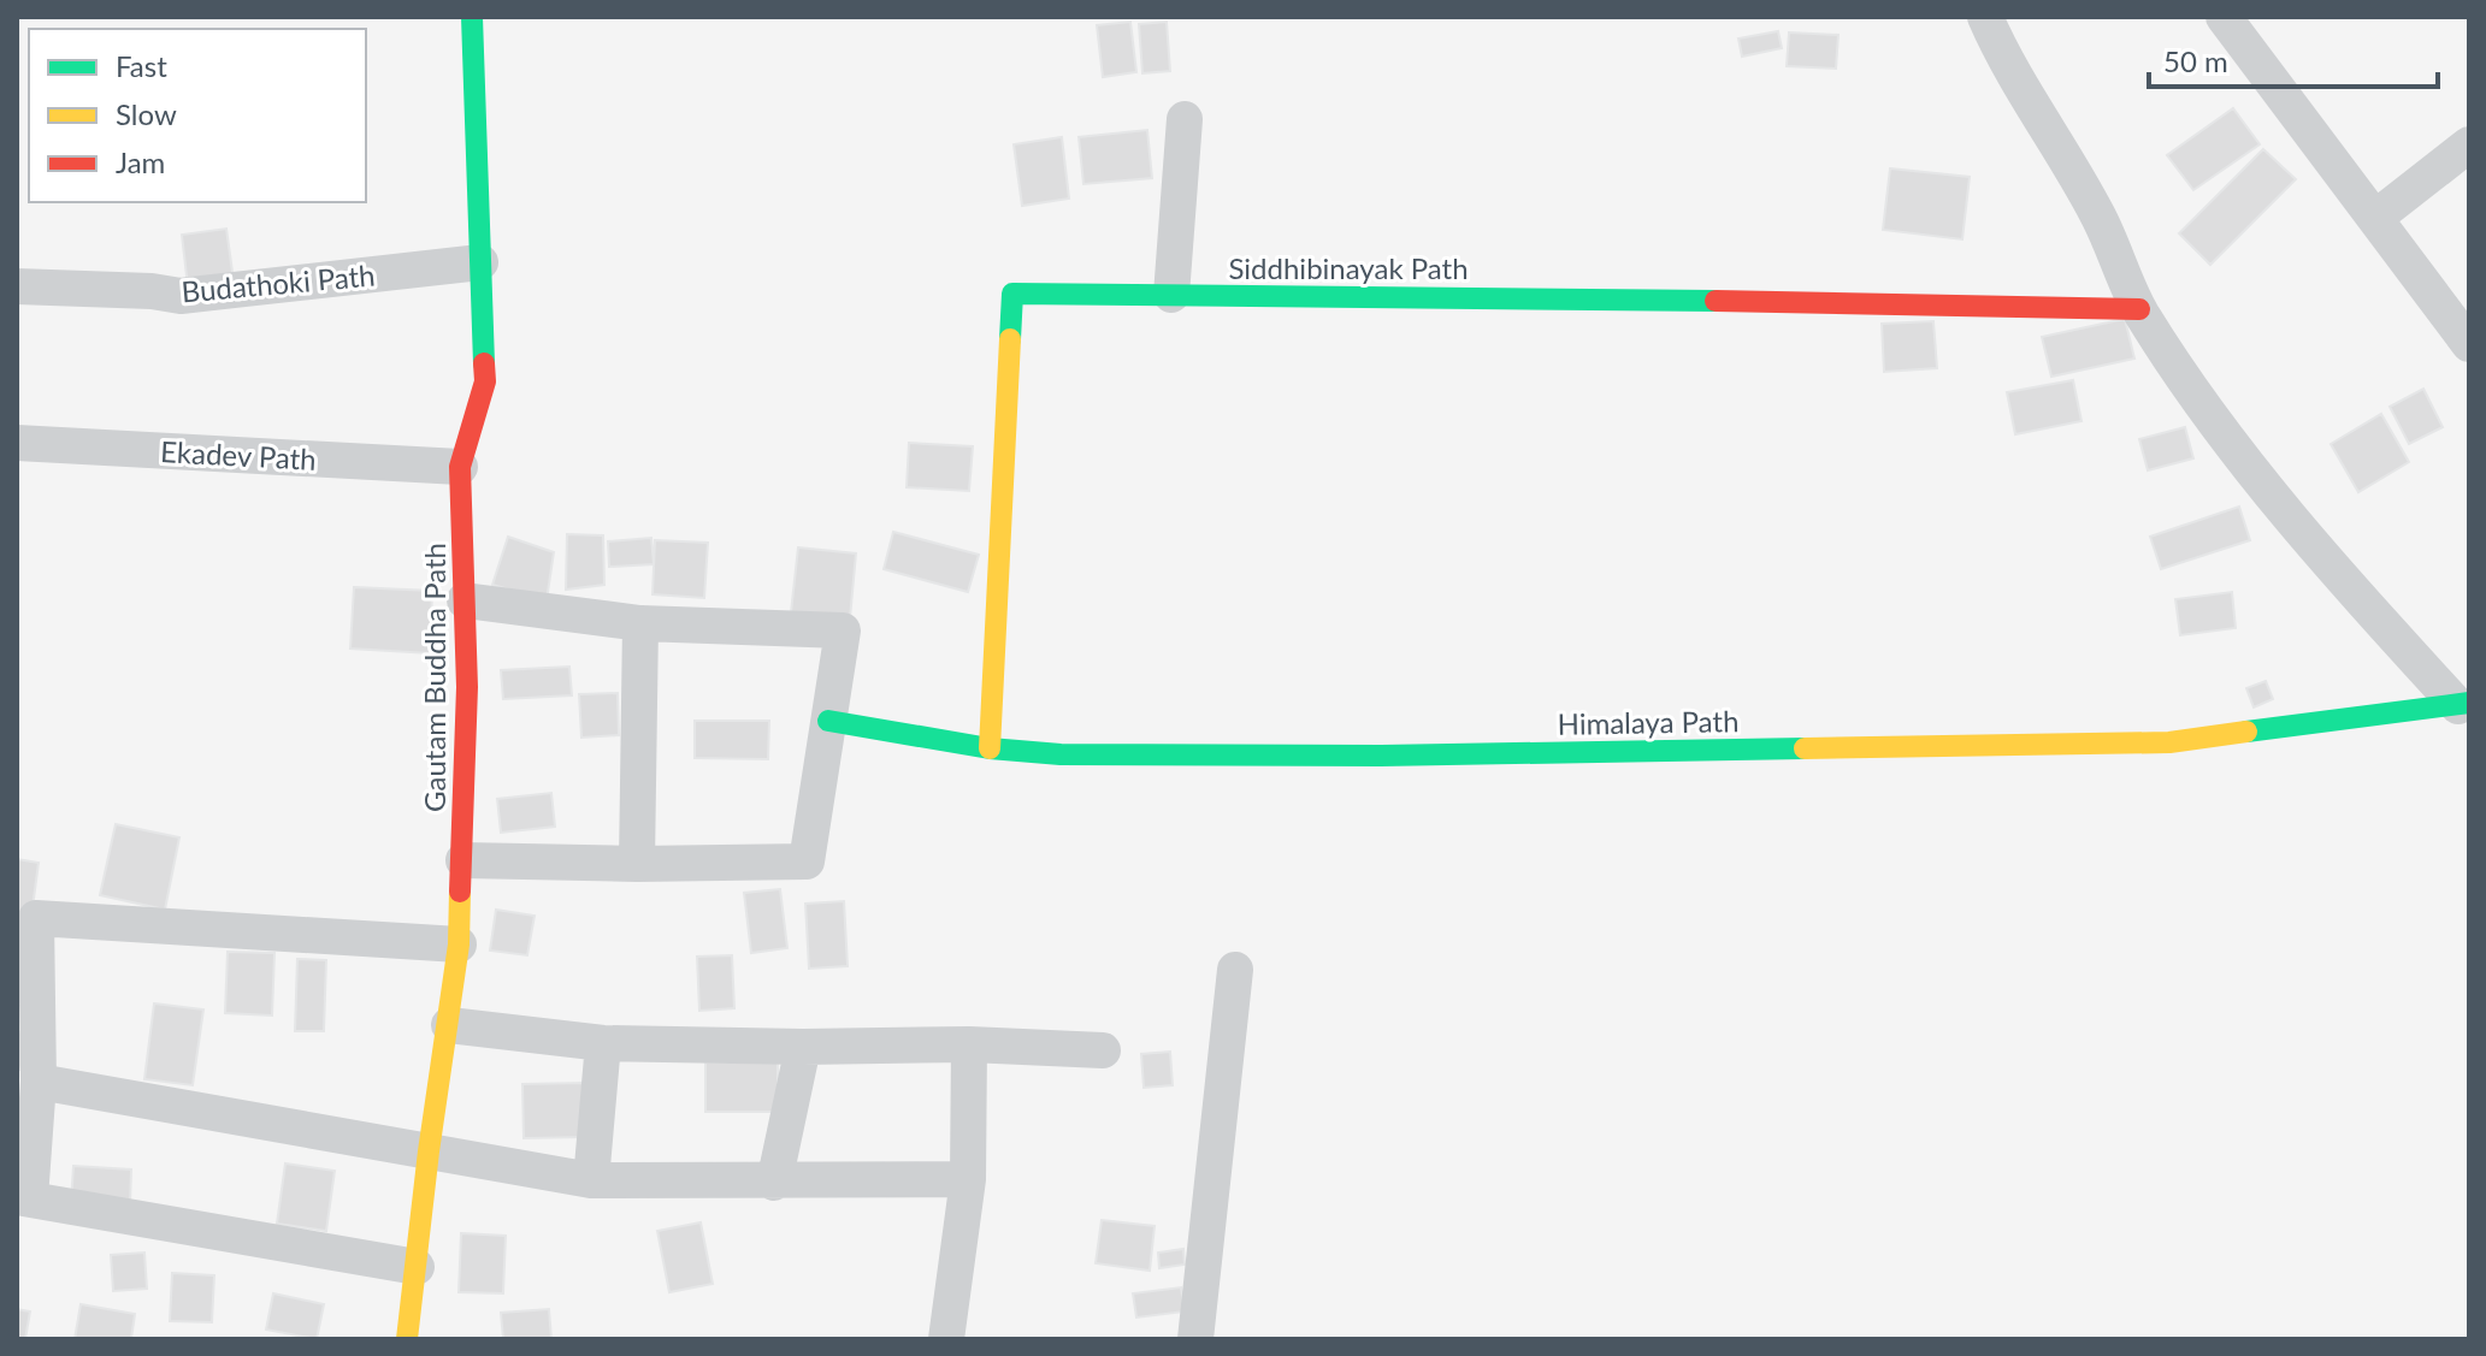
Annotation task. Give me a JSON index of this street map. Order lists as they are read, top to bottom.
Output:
{
  "streets": {
    "street": [
      "Siddhibinayak Path",
      "Budathoki Path",
      "Ekadev Path",
      "Gautam Buddha Path",
      "Himalaya Path"
    ]
  },
  "crossings": [
    ["Siddhibinayak Path", "Himalaya Path"],
    ["Budathoki Path", "Gautam Buddha Path"],
    ["Ekadev Path", "Gautam Buddha Path"]
  ],
  "legend": ["Fast", "Slow", "Jam"],
  "scale_bar": "50 m"
}
